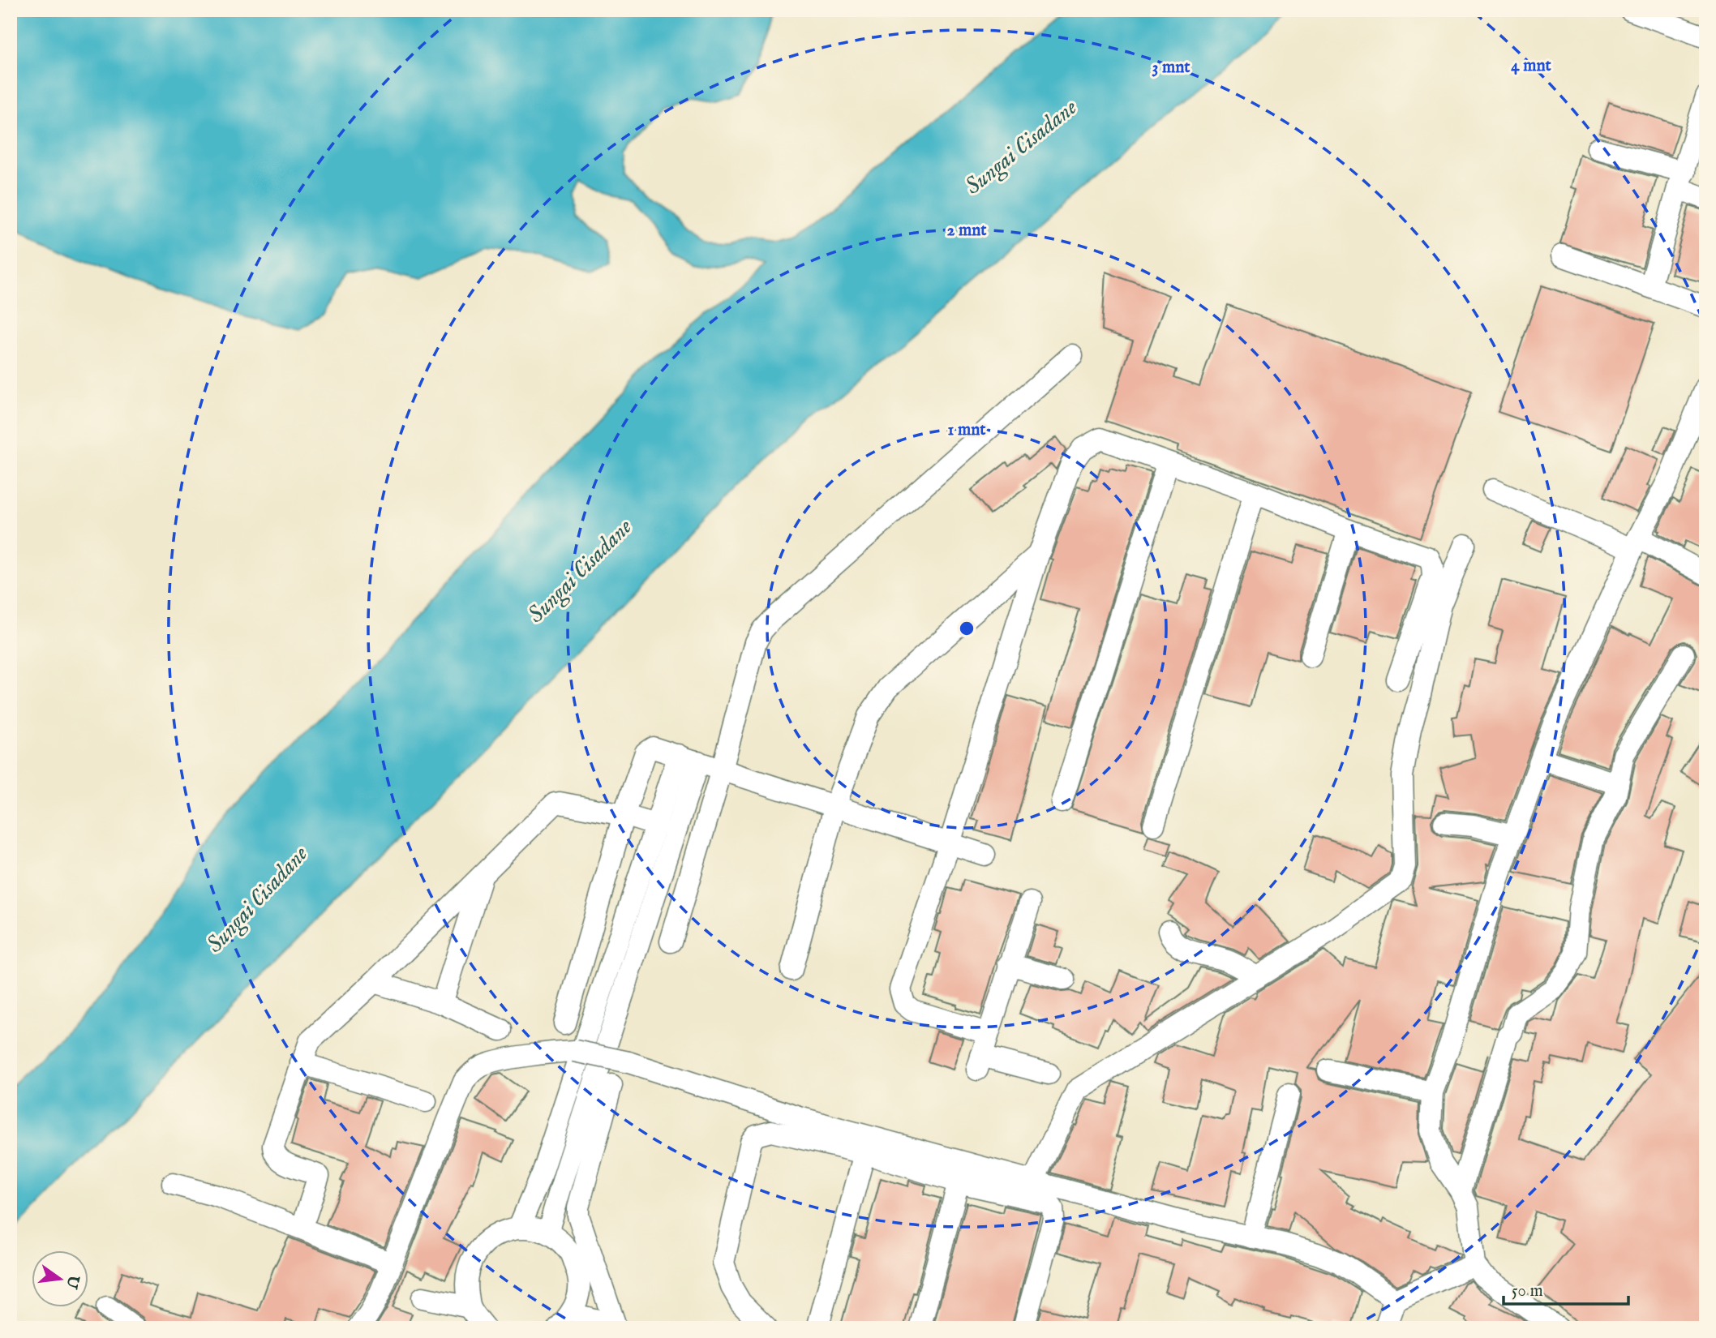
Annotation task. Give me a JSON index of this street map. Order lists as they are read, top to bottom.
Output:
{
  "water": ["Sungai Cisadane"],
  "scale_bar": "50 m",
  "north": "right",
  "rings": [
    "4 mnt",
    "3 mnt",
    "2 mnt",
    "1 mnt"
  ]
}
